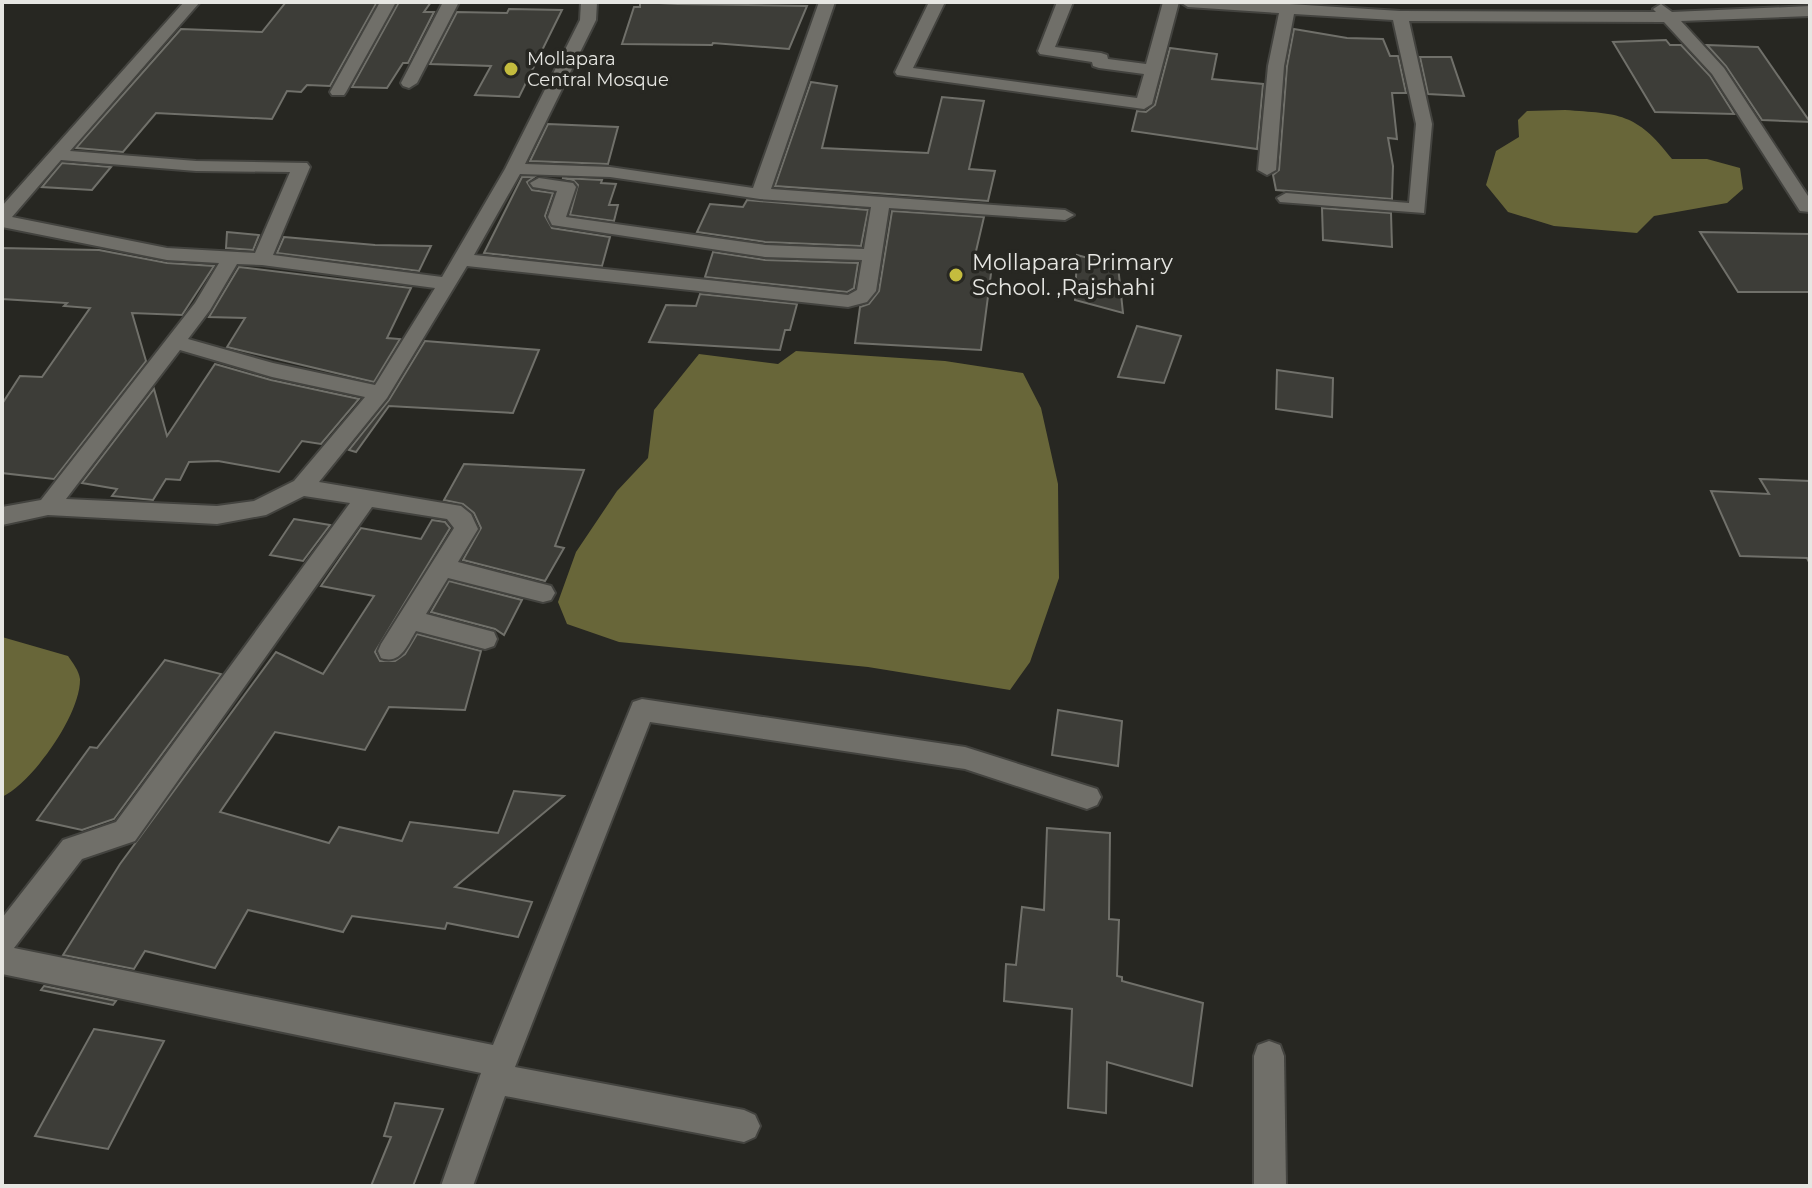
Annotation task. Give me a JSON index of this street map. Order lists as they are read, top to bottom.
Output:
{
  "places": ["Mollapara Central Mosque", "Mollapara Primary School. ,Rajshahi"]
}
